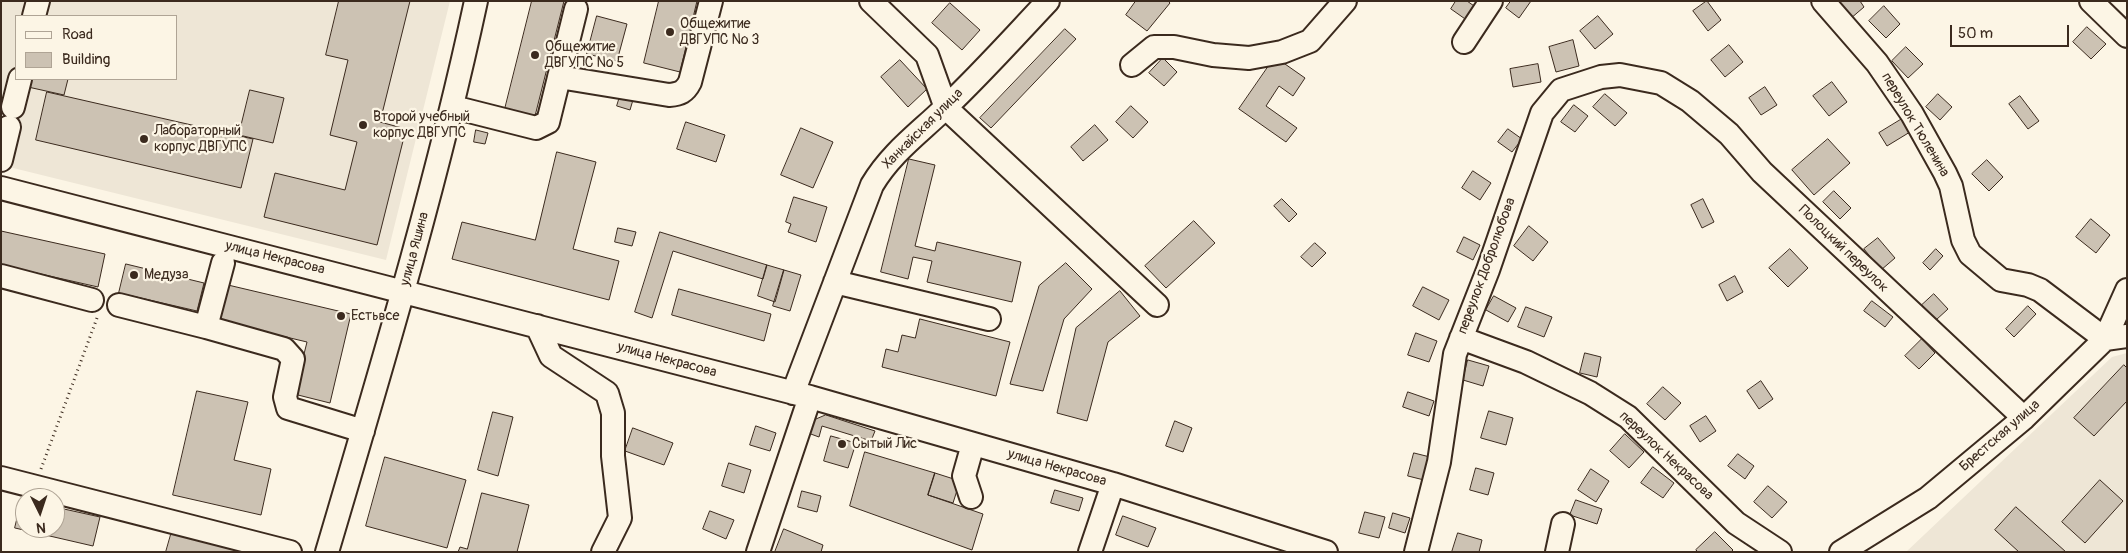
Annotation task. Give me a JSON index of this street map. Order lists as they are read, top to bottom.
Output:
{
  "streets": {
    "street": [
      "переулок Тюленина",
      "Ханкайская улица",
      "улица Яшина",
      "Полоцкий переулок",
      "улица Некрасова",
      "переулок Добролюбова",
      "Брестская улица",
      "переулок Некрасова"
    ]
  },
  "crossings": [
    ["переулок Тюленина", "Брестская улица"],
    ["Ханкайская улица", "улица Некрасова"],
    ["улица Яшина", "улица Некрасова"],
    ["Полоцкий переулок", "переулок Добролюбова"],
    ["Полоцкий переулок", "Брестская улица"],
    ["переулок Добролюбова", "переулок Некрасова"]
  ],
  "places": [
    "Общежитие ДВГУПС № 3",
    "Общежитие ДВГУПС № 5",
    "Второй учебный корпус ДВГУПС",
    "Лабораторный корпус ДВГУПС",
    "Медуза",
    "Естьвсе",
    "Сытый Лис"
  ],
  "legend": ["Road", "Building"],
  "scale_bar": "50 m",
  "north": "bottom"
}
